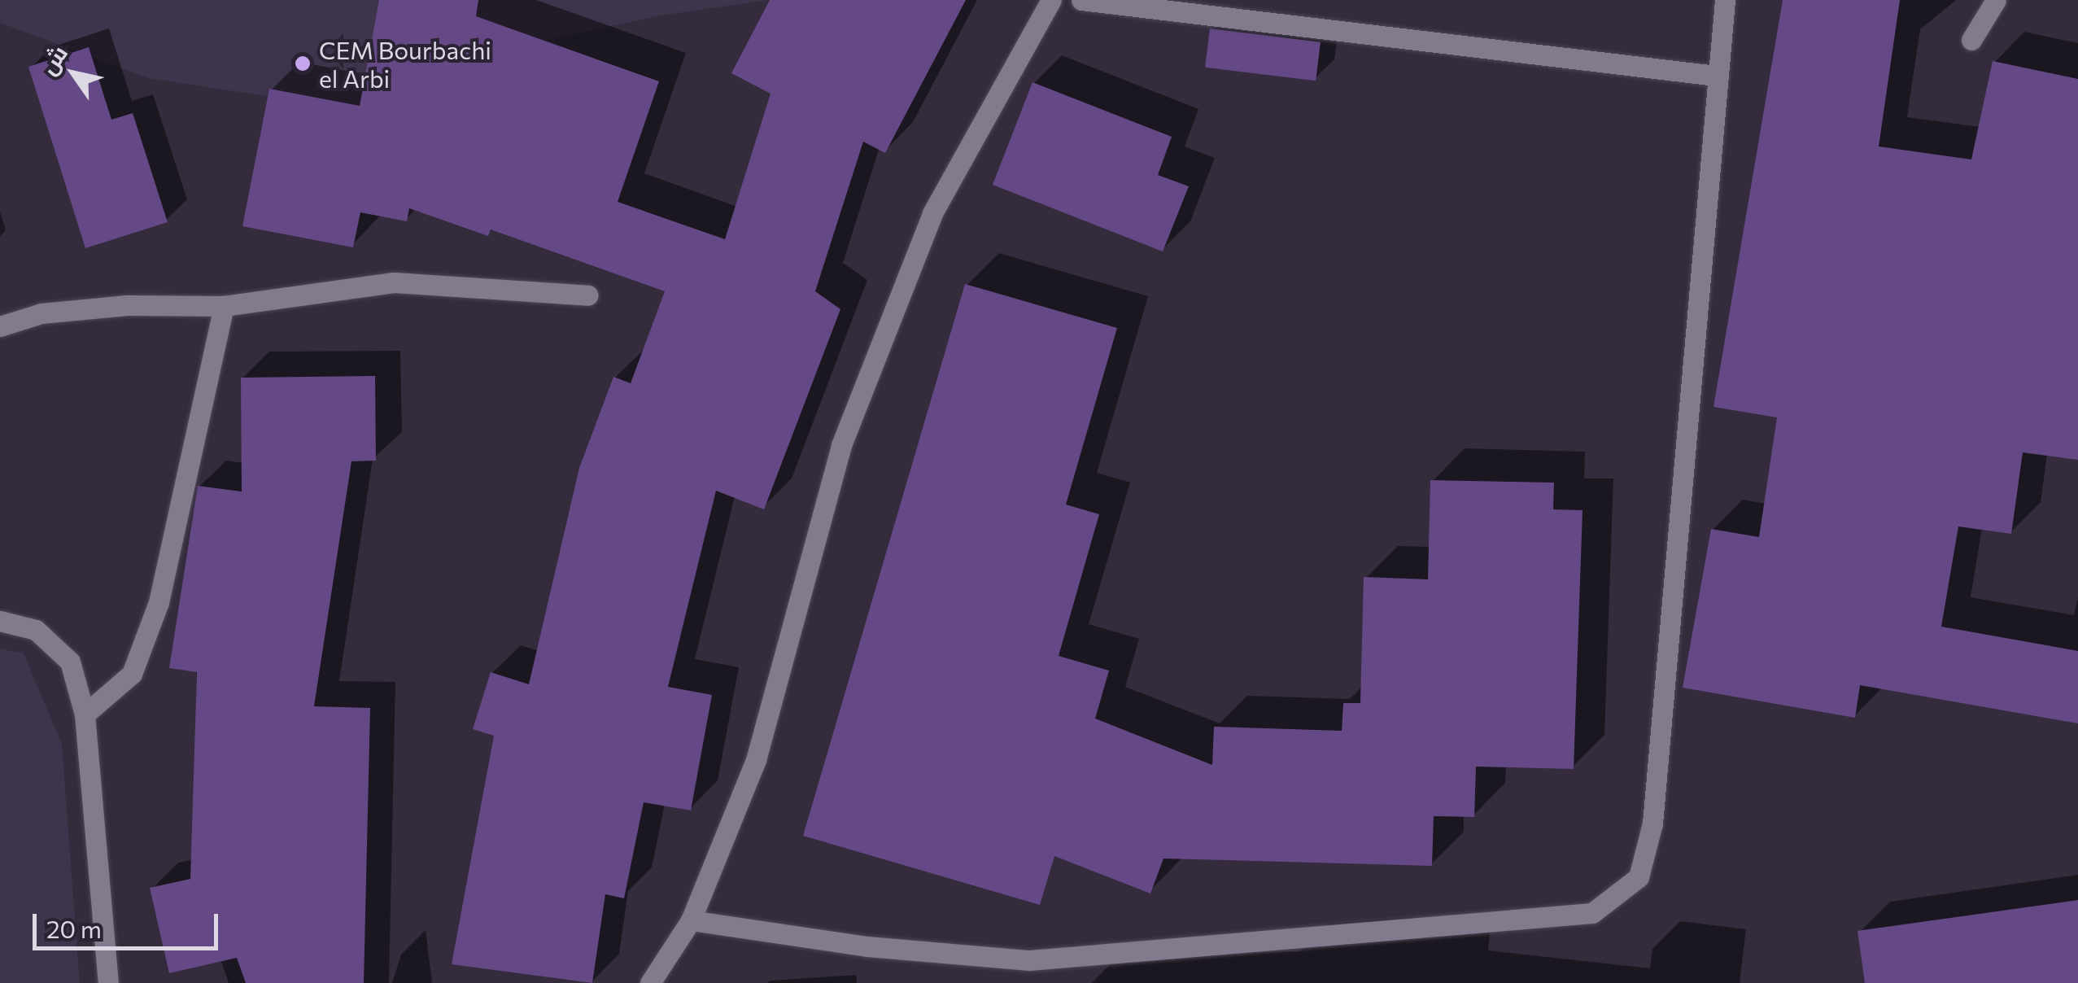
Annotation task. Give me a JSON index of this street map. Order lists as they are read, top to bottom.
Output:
{
  "places": ["CEM Bourbachi el Arbi"],
  "scale_bar": "20 m",
  "north": "top left"
}
